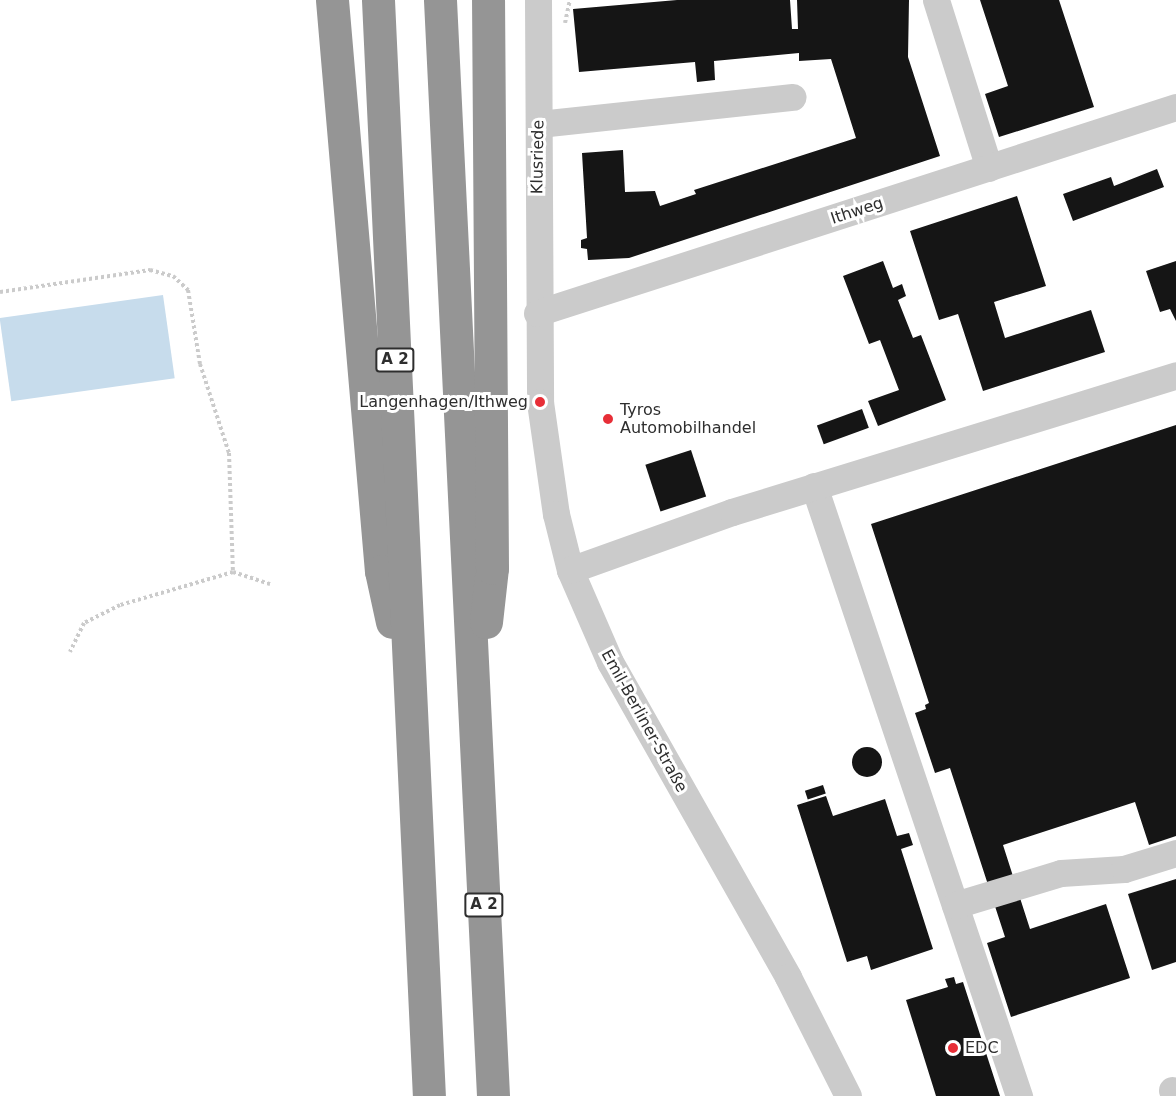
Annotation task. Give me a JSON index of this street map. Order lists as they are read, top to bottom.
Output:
{
  "streets": {
    "highway": ["A 2"],
    "street": ["Klusriede", "Ithweg", "Emil-Berliner-Straße"]
  },
  "crossings": [
    ["Klusriede", "Ithweg"],
    ["Klusriede", "Emil-Berliner-Straße"],
    ["Ithweg", "Emil-Berliner-Straße"]
  ],
  "places": ["Langenhagen/Ithweg", "Tyros Automobilhandel", "EDC"]
}
